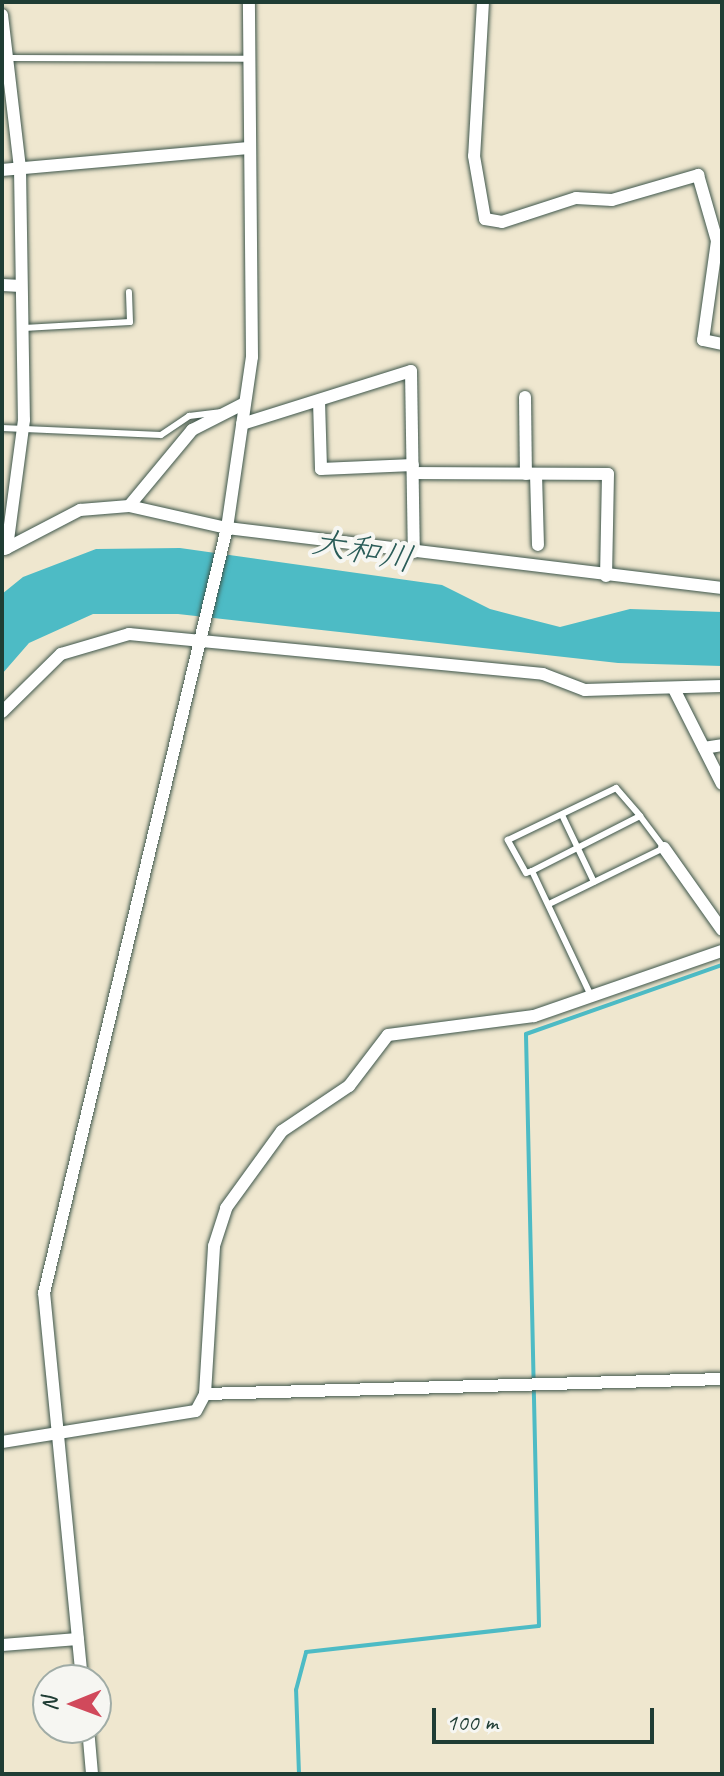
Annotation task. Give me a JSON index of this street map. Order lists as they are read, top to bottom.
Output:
{
  "water": ["大和川"],
  "scale_bar": "100 m",
  "north": "left"
}
